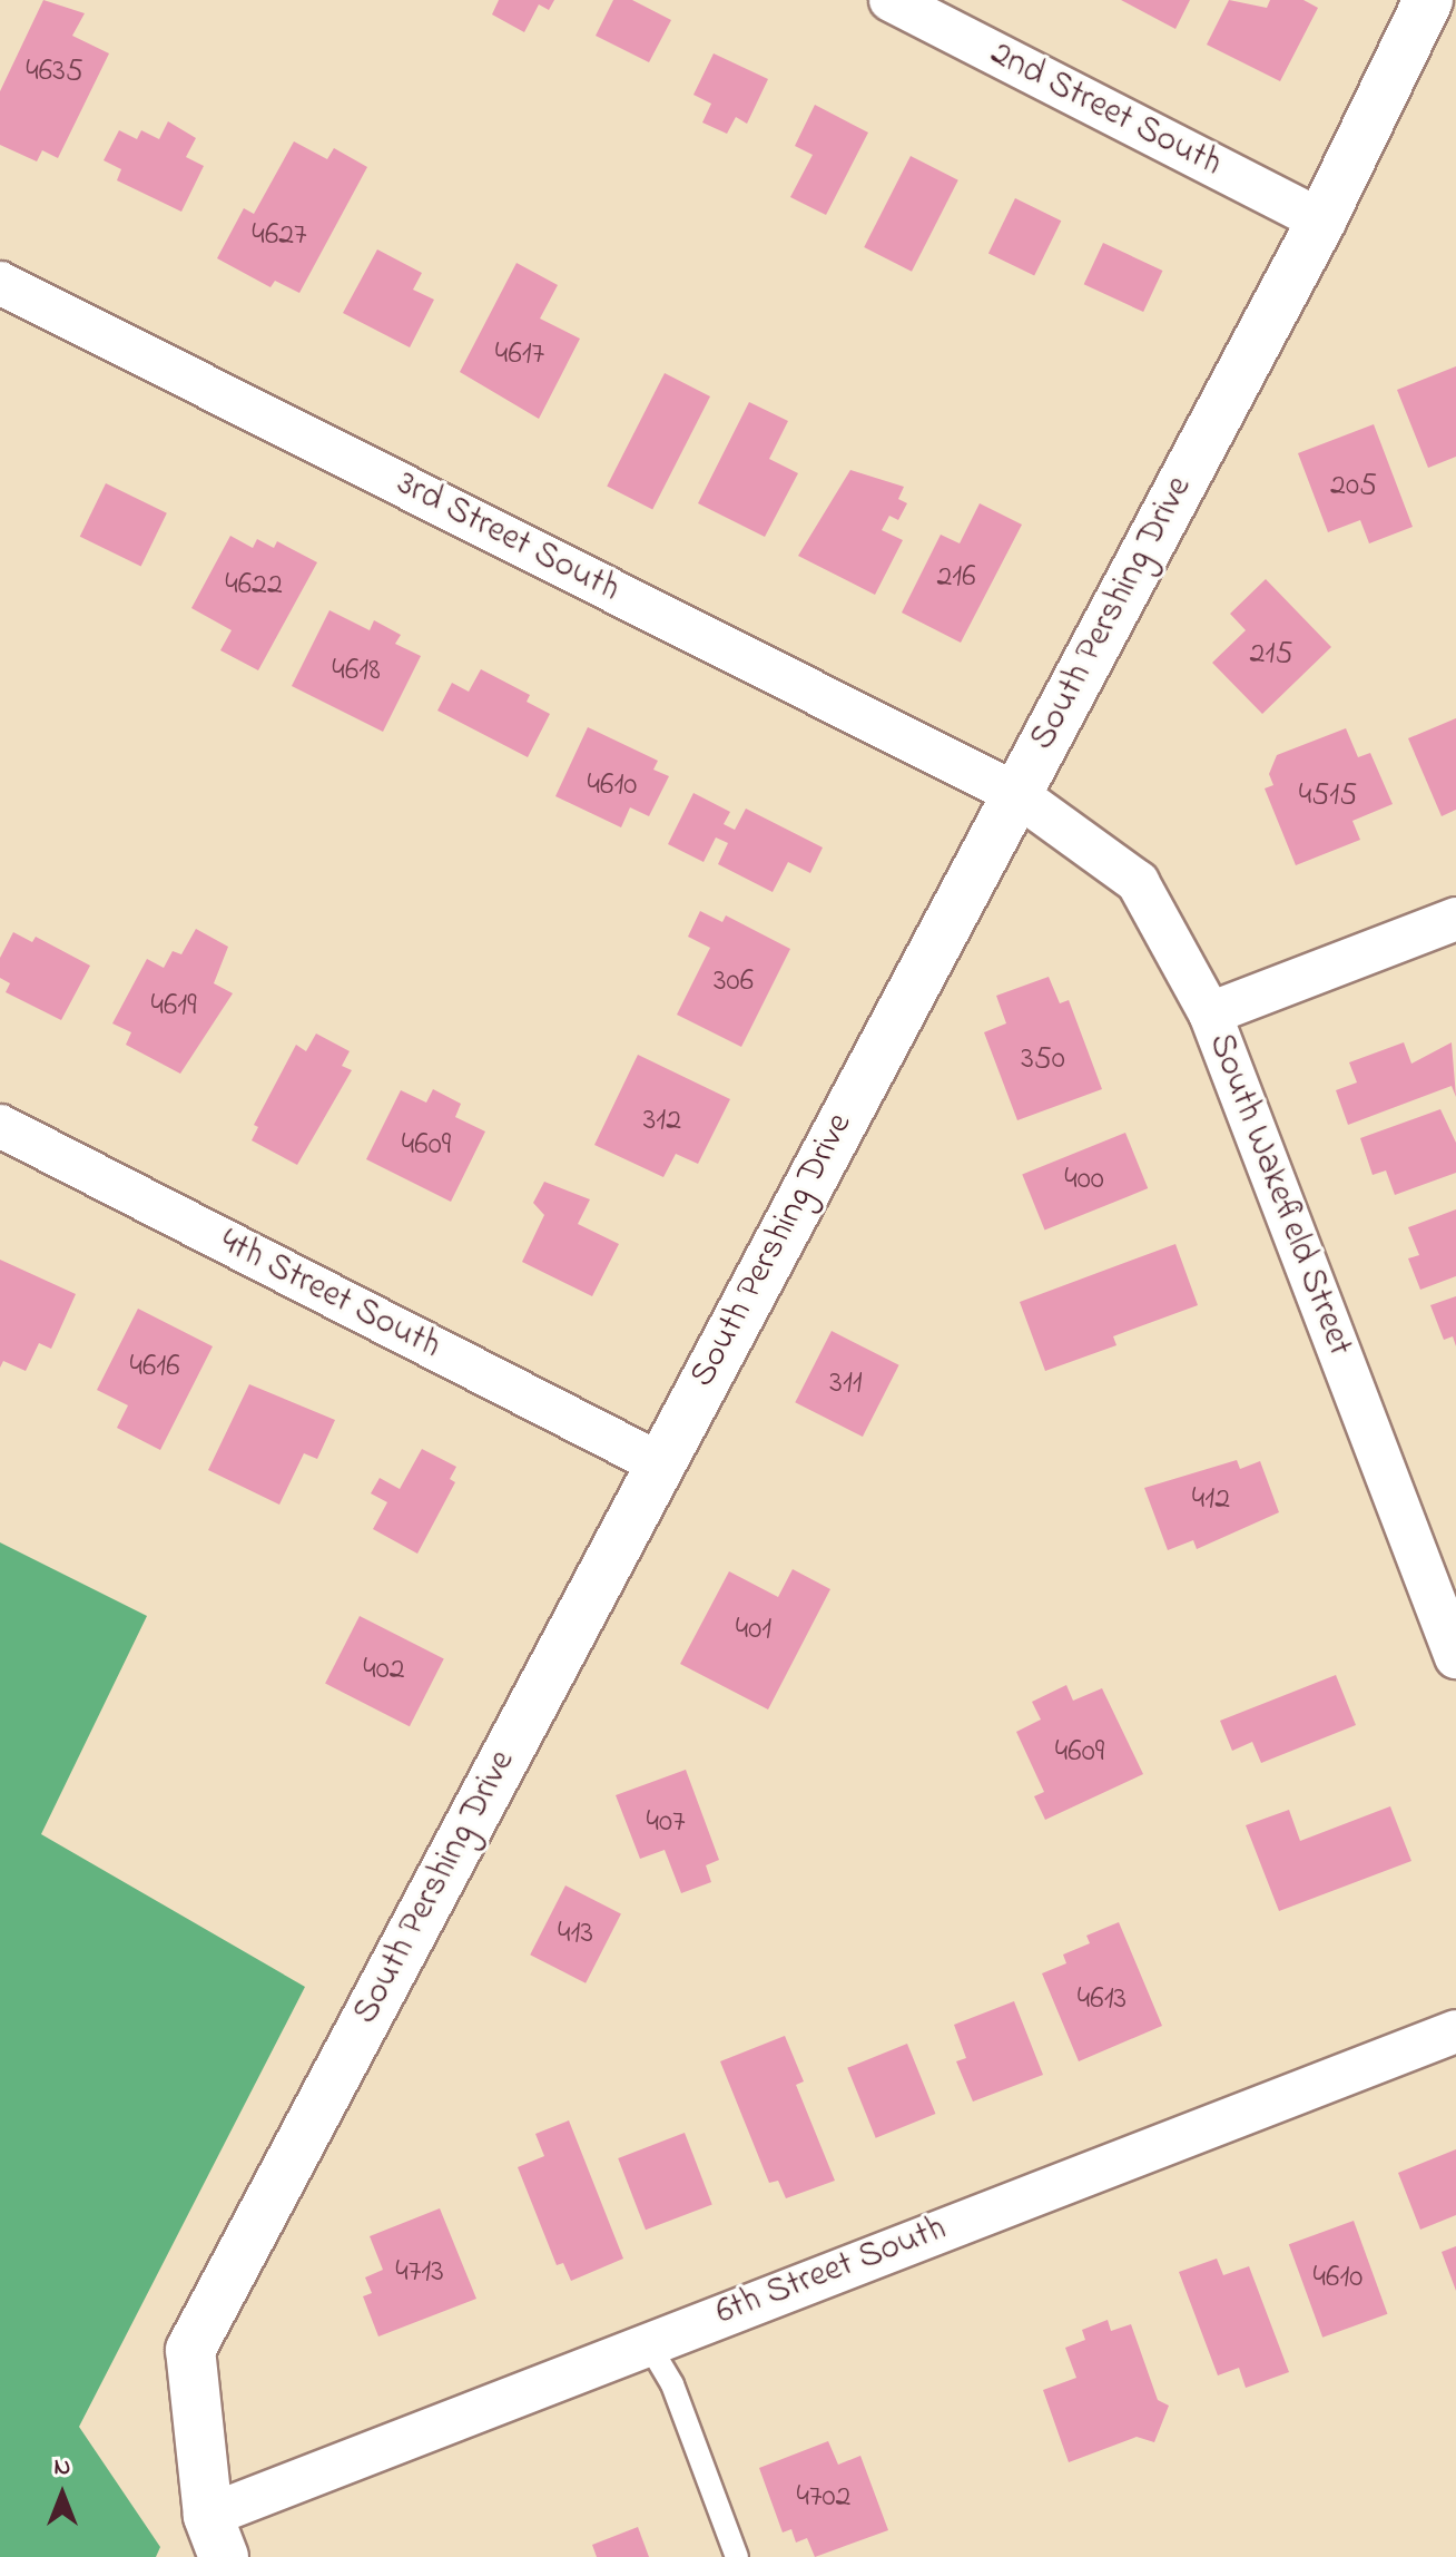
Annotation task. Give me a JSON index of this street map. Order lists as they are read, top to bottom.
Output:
{
  "streets": {
    "street": [
      "2nd Street South",
      "3rd Street South",
      "South Pershing Drive",
      "South Wakefield Street",
      "4th Street South",
      "6th Street South"
    ]
  },
  "crossings": [
    ["2nd Street South", "South Pershing Drive"],
    ["3rd Street South", "South Pershing Drive"],
    ["3rd Street South", "South Wakefield Street"],
    ["South Pershing Drive", "South Wakefield Street"],
    ["South Pershing Drive", "4th Street South"],
    ["South Pershing Drive", "6th Street South"]
  ],
  "house_numbers": [
    "4635",
    "4627",
    "4617",
    "205",
    "216",
    "4622",
    "215",
    "4618",
    "4610",
    "4515",
    "306",
    "4619",
    "350",
    "312",
    "4609",
    "400",
    "4616",
    "311",
    "412",
    "401",
    "402",
    "4609",
    "407",
    "413",
    "4613",
    "4713",
    "4610",
    "4702"
  ],
  "north": "top"
}
